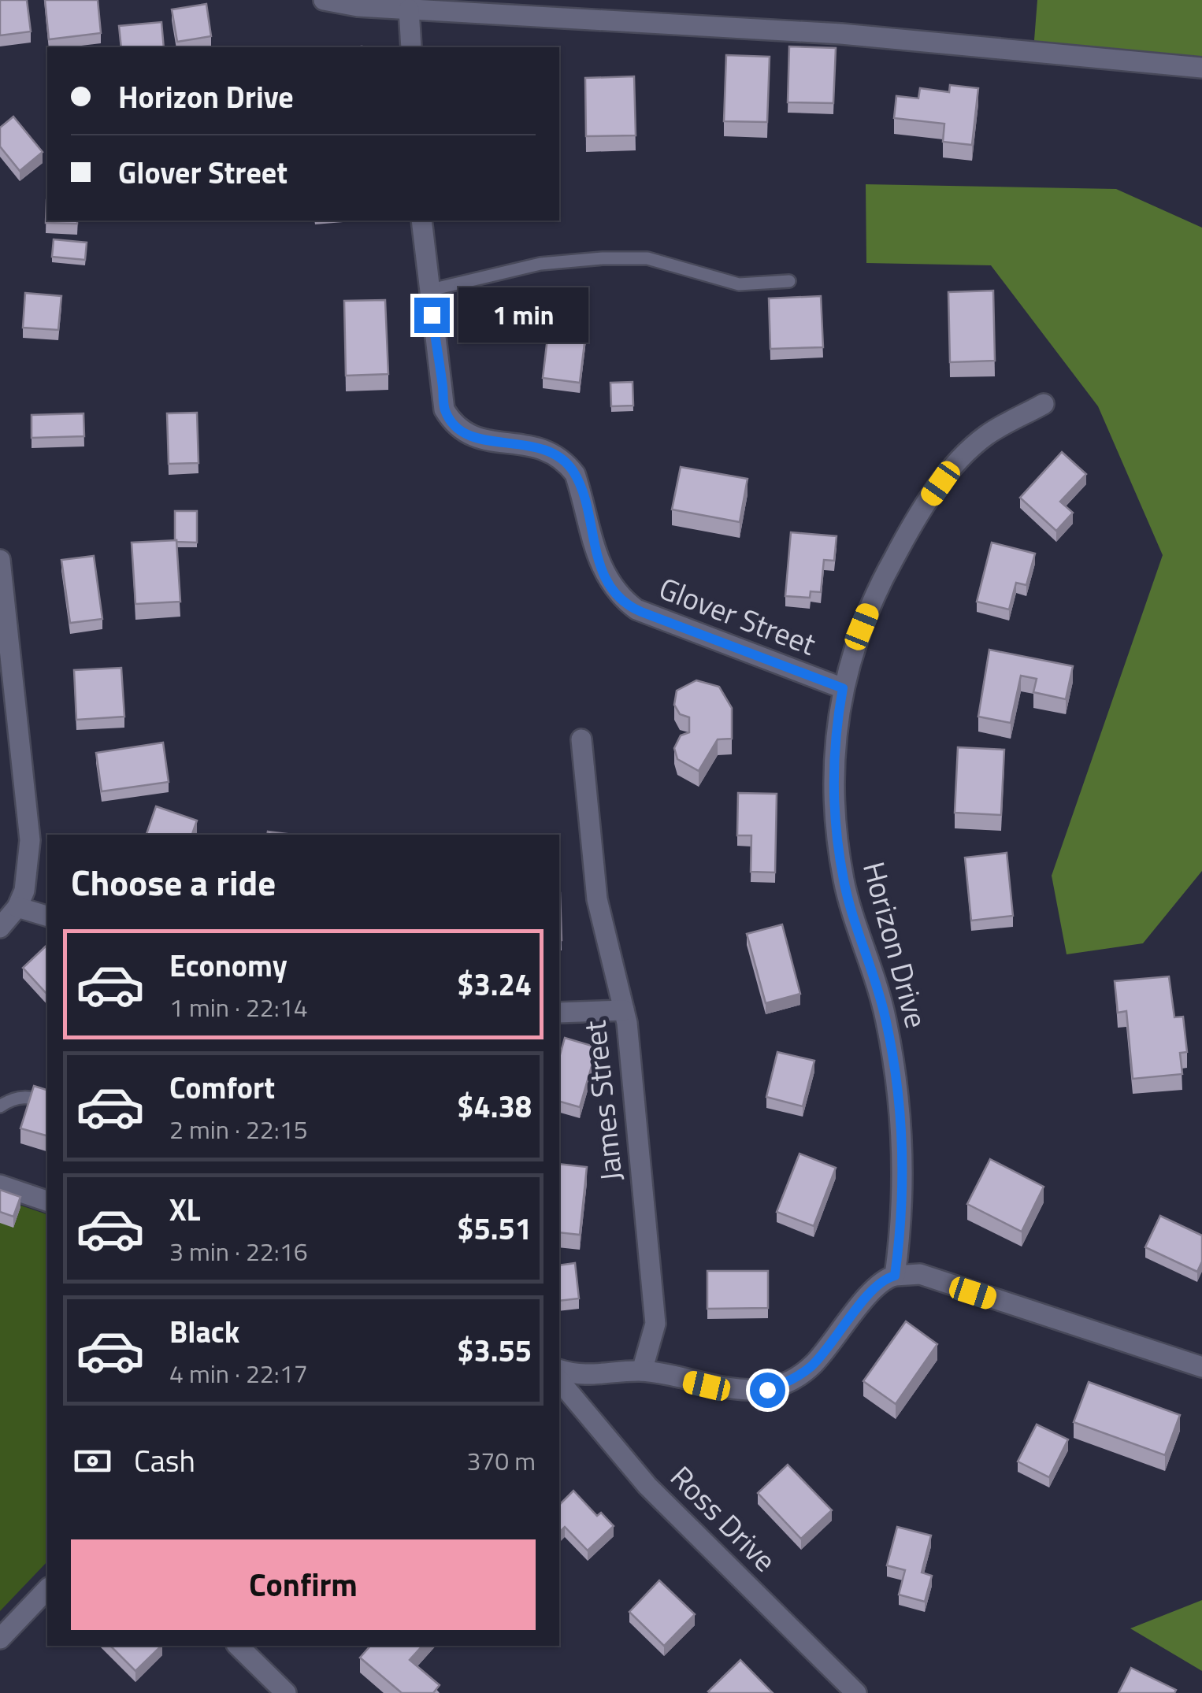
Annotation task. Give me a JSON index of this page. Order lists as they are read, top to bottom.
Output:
{
  "streets": {
    "street": [
      "Glover Street",
      "Horizon Drive",
      "James Street",
      "Ross Drive"
    ]
  },
  "crossings": [
    ["Glover Street", "Horizon Drive"]
  ],
  "page": {
    "banner": ["Horizon Drive", "Glover Street"],
    "bubble": "1 min",
    "heading": "Choose a ride",
    "list": [
      {
        "name": "Economy",
        "note": "1 min · 22:14",
        "value": "$3.24"
      },
      {
        "name": "Comfort",
        "note": "2 min · 22:15",
        "value": "$4.38"
      },
      {
        "name": "XL",
        "note": "3 min · 22:16",
        "value": "$5.51"
      },
      {
        "name": "Black",
        "note": "4 min · 22:17",
        "value": "$3.55"
      }
    ],
    "pay": ["Cash", "370 m"],
    "buttons": "Confirm"
  }
}
